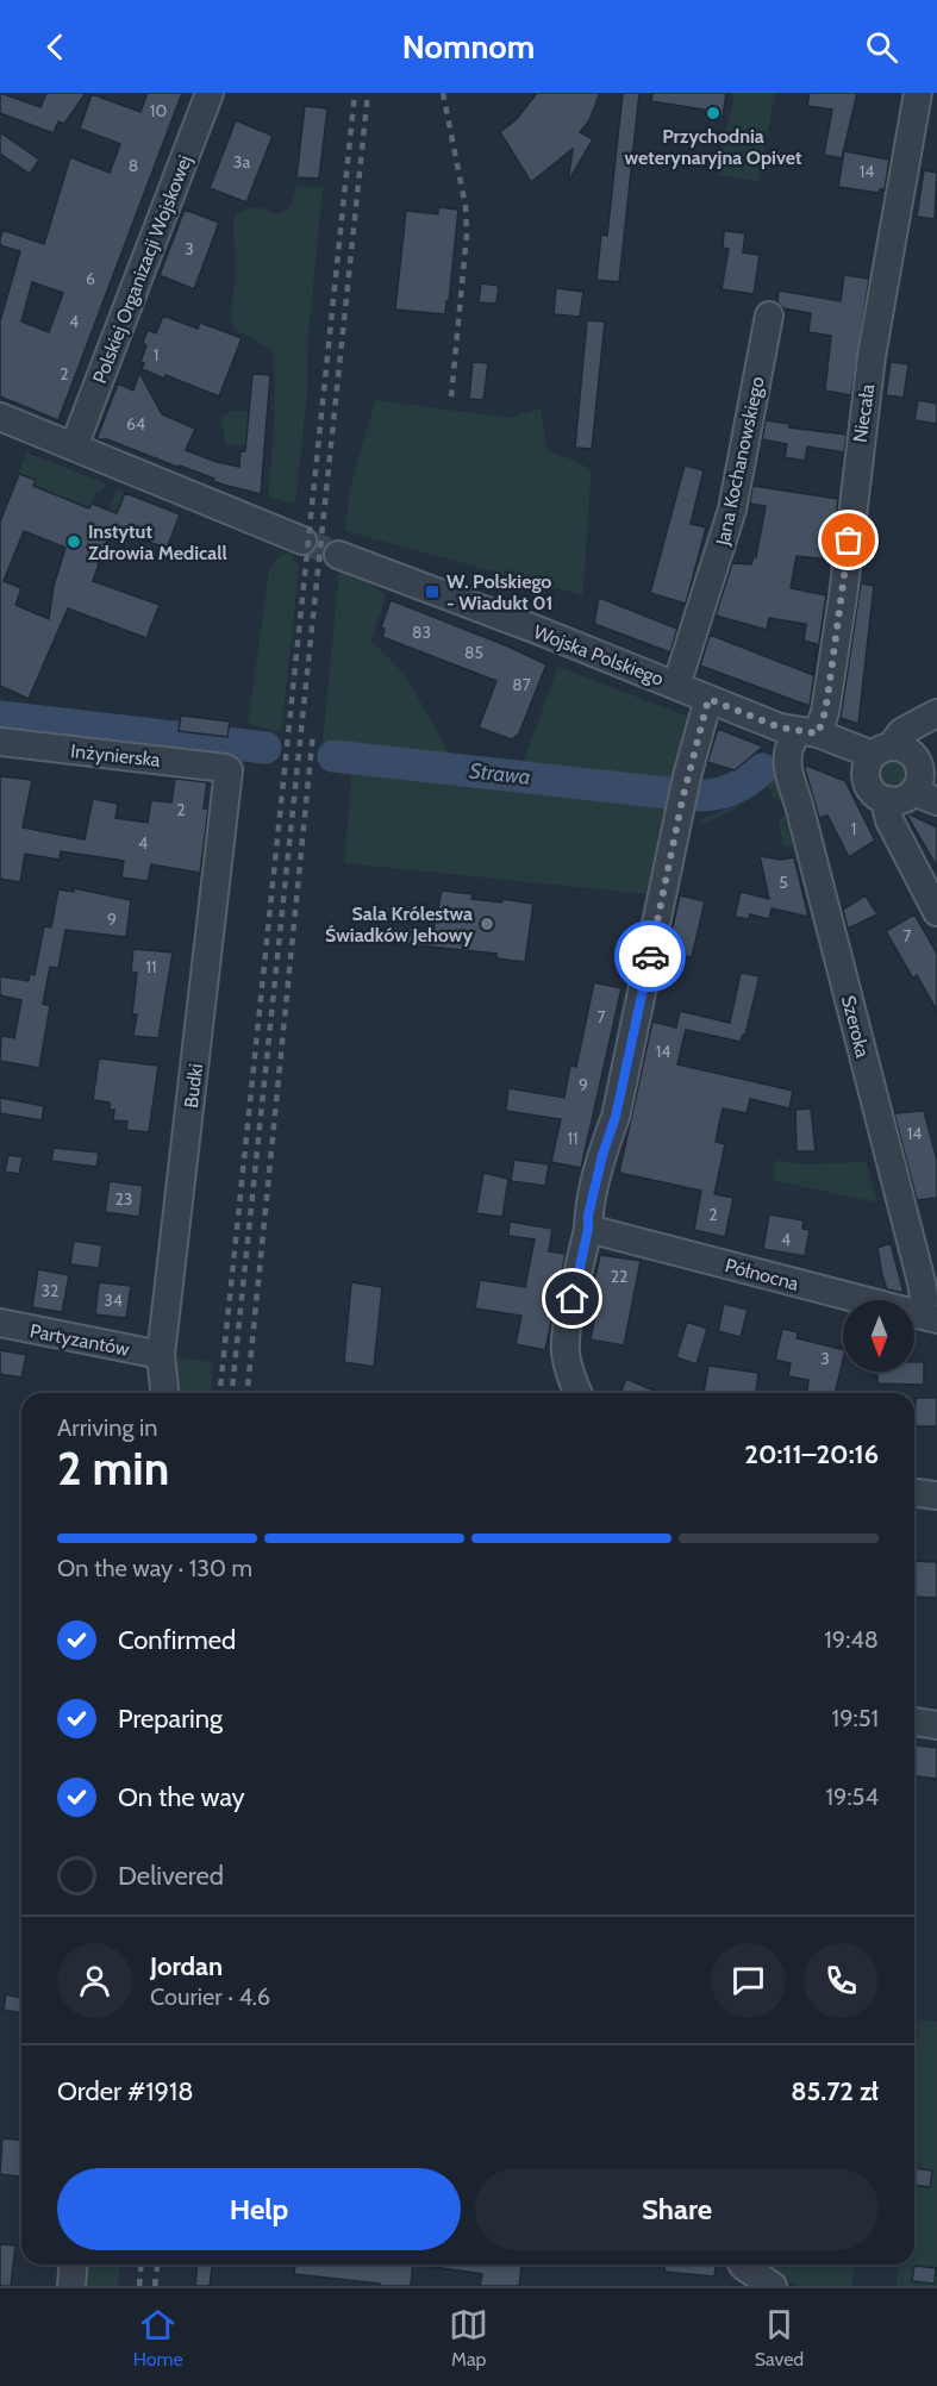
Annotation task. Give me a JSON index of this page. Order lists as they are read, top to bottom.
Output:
{
  "streets": {
    "street": [
      "Polskiej Organizacji Wojskowej",
      "Niecała",
      "Jana Kochanowskiego",
      "Wojska Polskiego",
      "Inżynierska",
      "Szeroka",
      "Budki",
      "Północna",
      "Partyzantów"
    ]
  },
  "crossings": [
    ["Niecała", "Wojska Polskiego"],
    ["Niecała", "Szeroka"],
    ["Jana Kochanowskiego", "Wojska Polskiego"],
    ["Wojska Polskiego", "Szeroka"],
    ["Inżynierska", "Budki"],
    ["Szeroka", "Północna"],
    ["Budki", "Partyzantów"]
  ],
  "water": ["Strawa"],
  "places": {
    "other": ["Przychodnia weterynaryjna Opivet", "Instytut Zdrowia Medicall", "Sala Królestwa Świadków Jehowy"],
    "transit": ["W. Polskiego - Wiadukt 01"]
  },
  "house_numbers": [
    "10",
    "3a",
    "8",
    "14",
    "3",
    "6",
    "4",
    "1",
    "2",
    "64",
    "83",
    "85",
    "87",
    "2",
    "1",
    "4",
    "5",
    "9",
    "7",
    "11",
    "7",
    "14",
    "9",
    "14",
    "11",
    "23",
    "2",
    "4",
    "22",
    "32",
    "34",
    "3"
  ],
  "north": "bottom",
  "page": {
    "header": "Nomnom",
    "heading": ["2 min", "Arriving in", "20:11–20:16"],
    "panel": [
      "Jordan",
      "Courier · 4.6",
      "Order #1918",
      "85.72 zł"
    ],
    "bar": "On the way · 130 m",
    "list": [
      ["Confirmed", "19:48"],
      ["Preparing", "19:51"],
      ["On the way", "19:54"],
      "Delivered"
    ],
    "buttons": ["Help", "Share"],
    "tabs": ["Home", "Map", "Saved"]
  }
}
